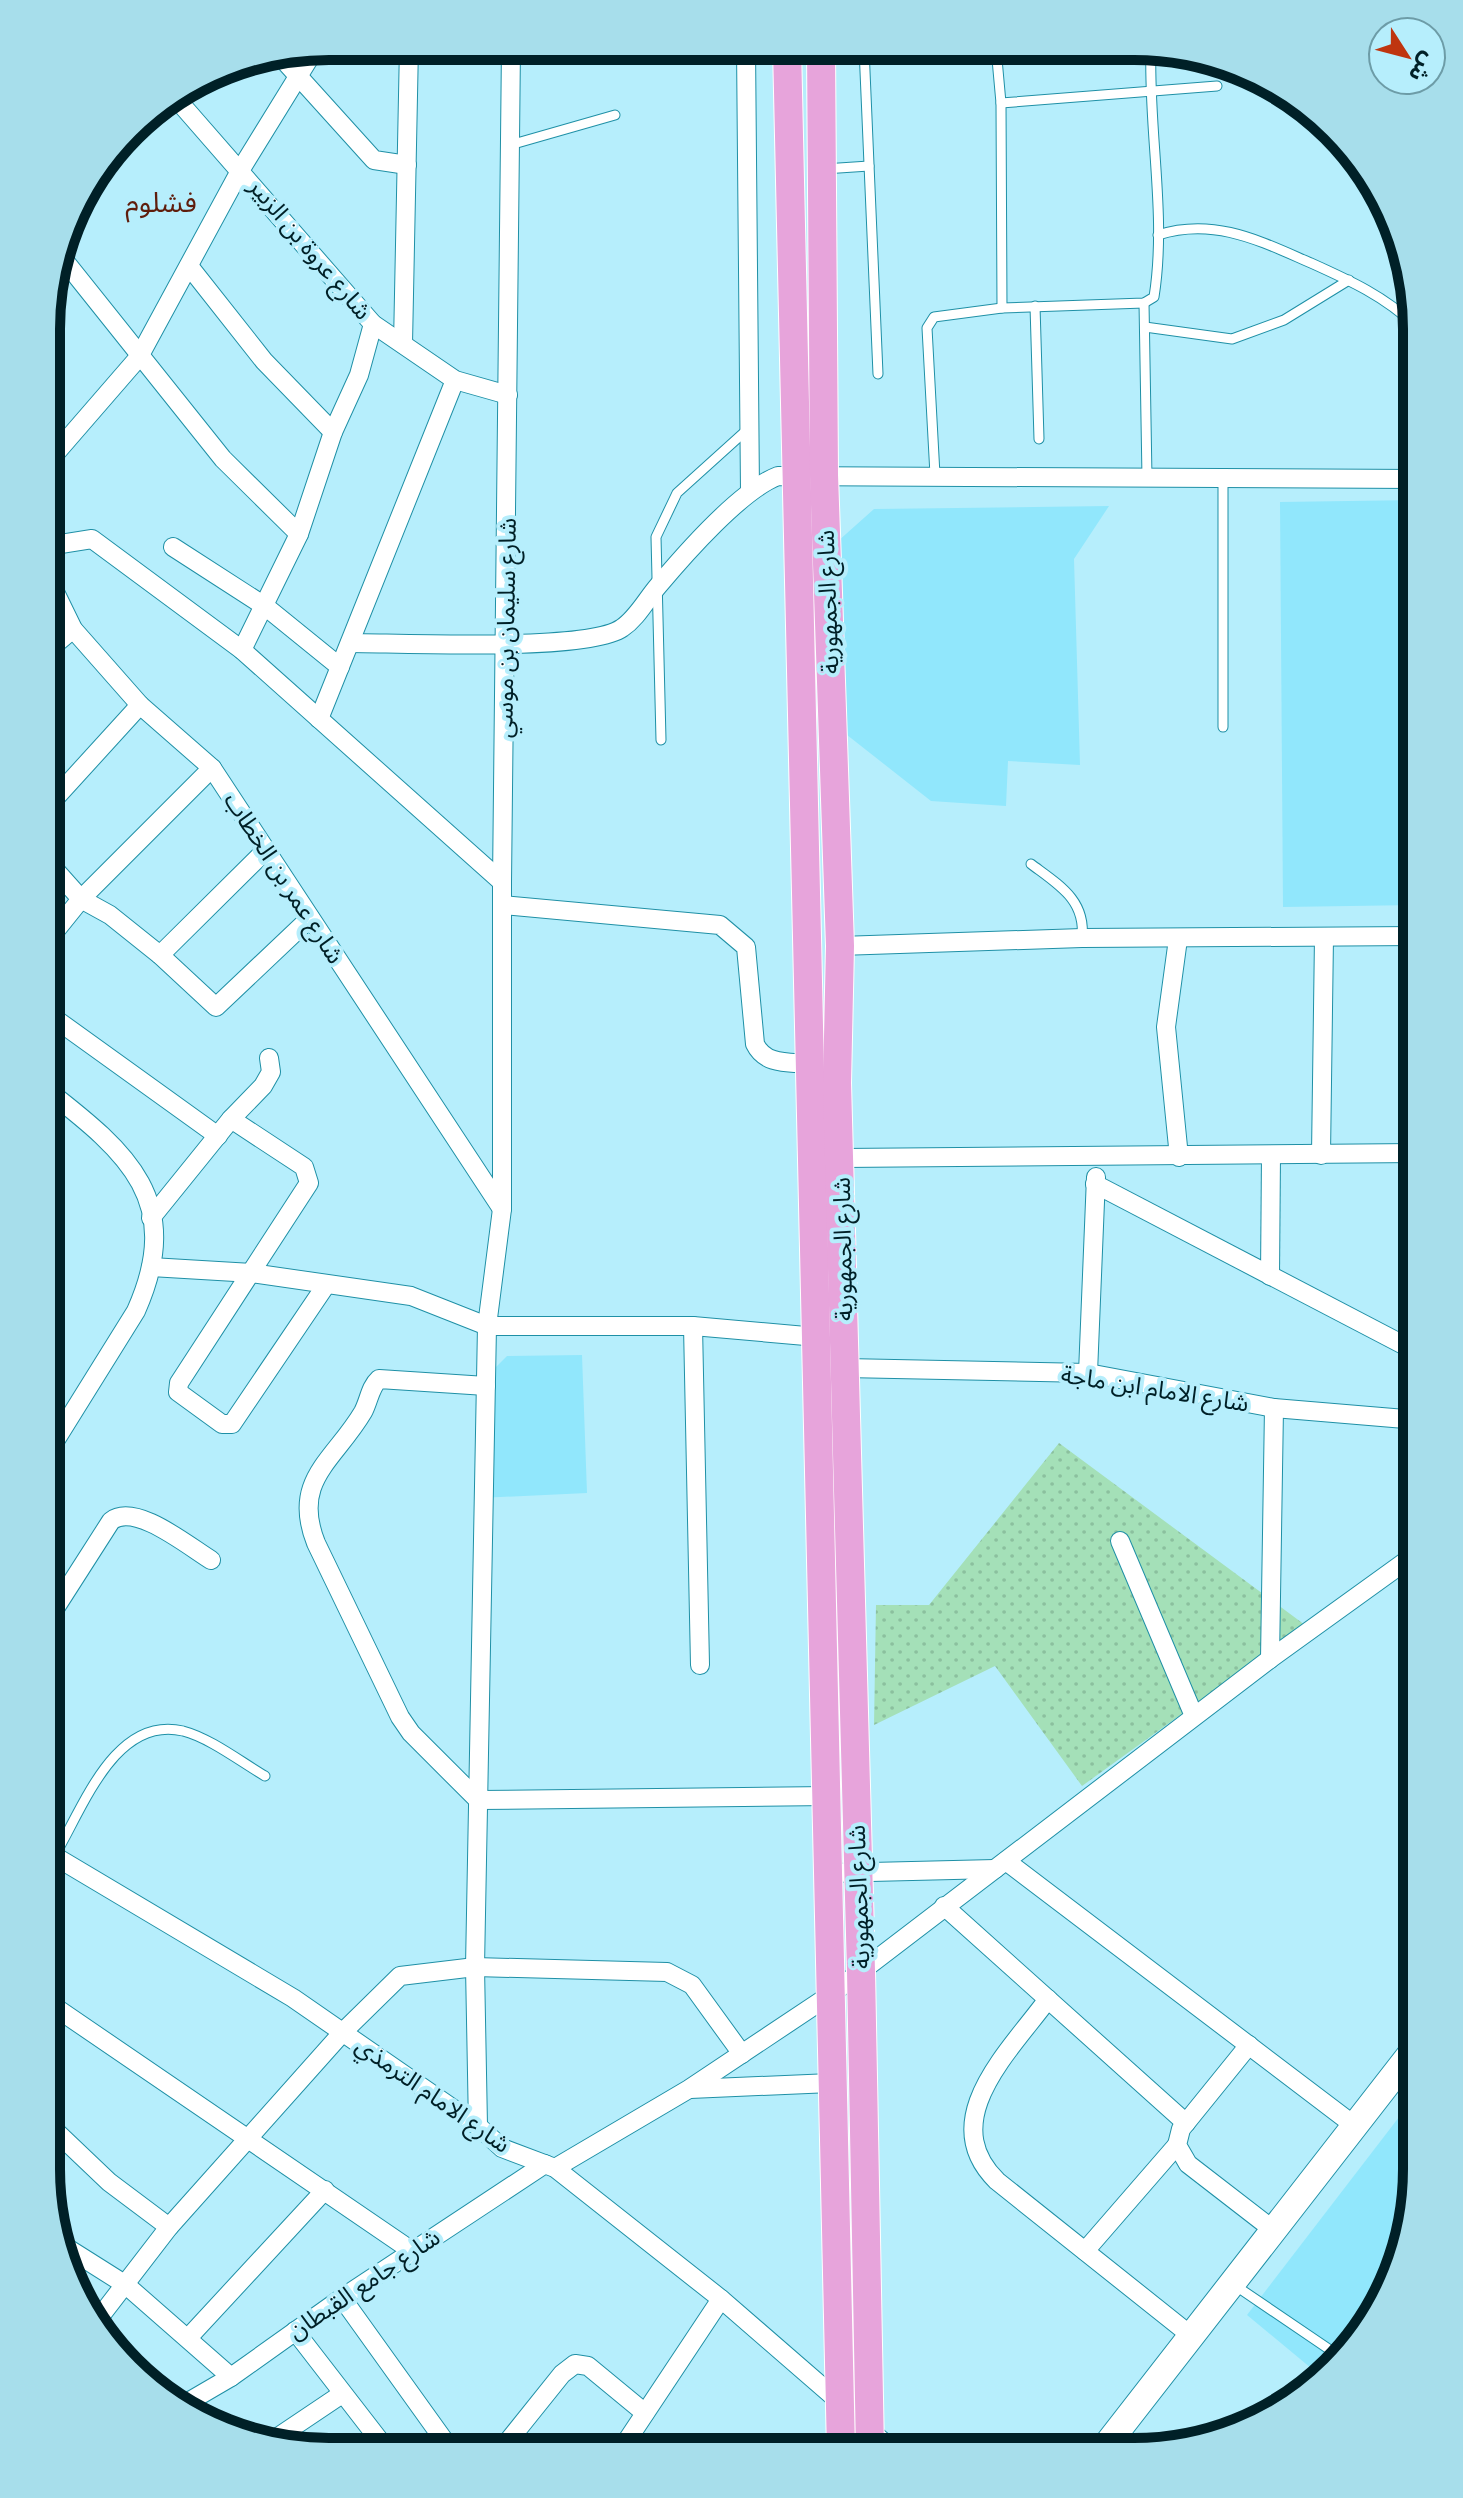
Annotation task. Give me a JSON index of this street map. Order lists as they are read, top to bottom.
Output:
{
  "streets": {
    "main road": ["شارع الجمهورية"],
    "street": [
      "شارع عروة بن الزبير",
      "شارع سليمان بن موسي",
      "شارع عمر بن الخطاب",
      "شارع الامام ابن ماجة",
      "شارع الامام الترمذي",
      "شارع جامع القبطان"
    ]
  },
  "crossings": [
    ["شارع عروة بن الزبير", "شارع سليمان بن موسي"],
    ["شارع الجمهورية", "شارع الامام ابن ماجة"],
    ["شارع الجمهورية", "شارع الامام الترمذي"],
    ["شارع الجمهورية", "شارع جامع القبطان"],
    ["شارع سليمان بن موسي", "شارع عمر بن الخطاب"],
    ["شارع سليمان بن موسي", "شارع الامام الترمذي"],
    ["شارع الامام الترمذي", "شارع جامع القبطان"]
  ],
  "districts": ["فشلوم"],
  "north": "bottom right"
}
